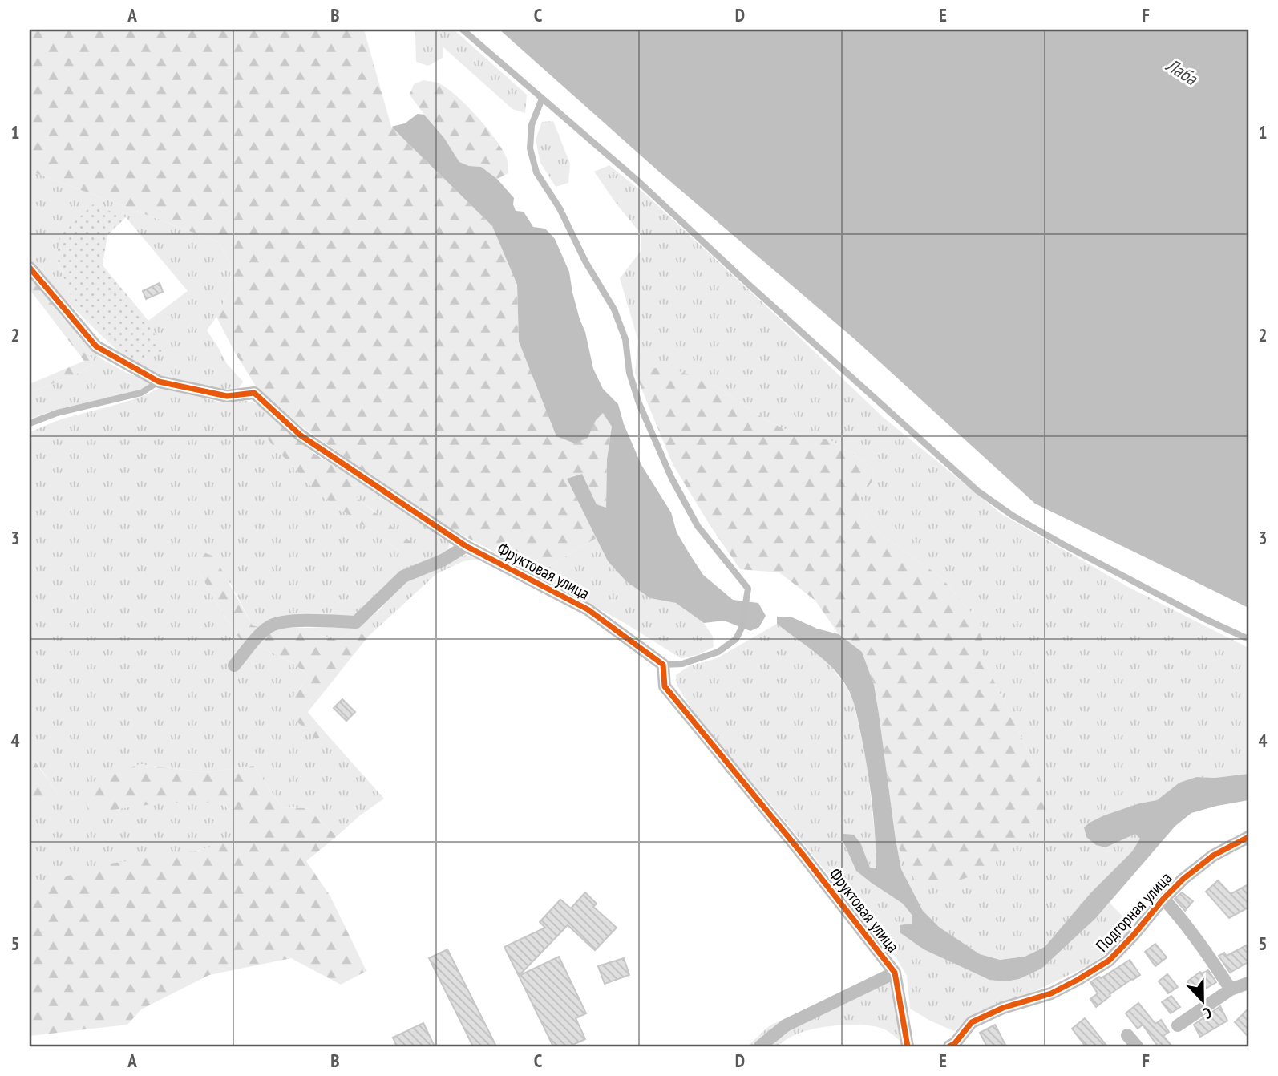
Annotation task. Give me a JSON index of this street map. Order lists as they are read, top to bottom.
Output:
{
  "streets": {
    "street": ["Фруктовая улица", "Подгорная улица"]
  },
  "water": ["Лаба"],
  "north": "bottom",
  "grid": {
    "columns": [
      "A",
      "B",
      "C",
      "D",
      "E",
      "F"
    ],
    "rows": [
      "1",
      "2",
      "3",
      "4",
      "5"
    ]
  }
}
